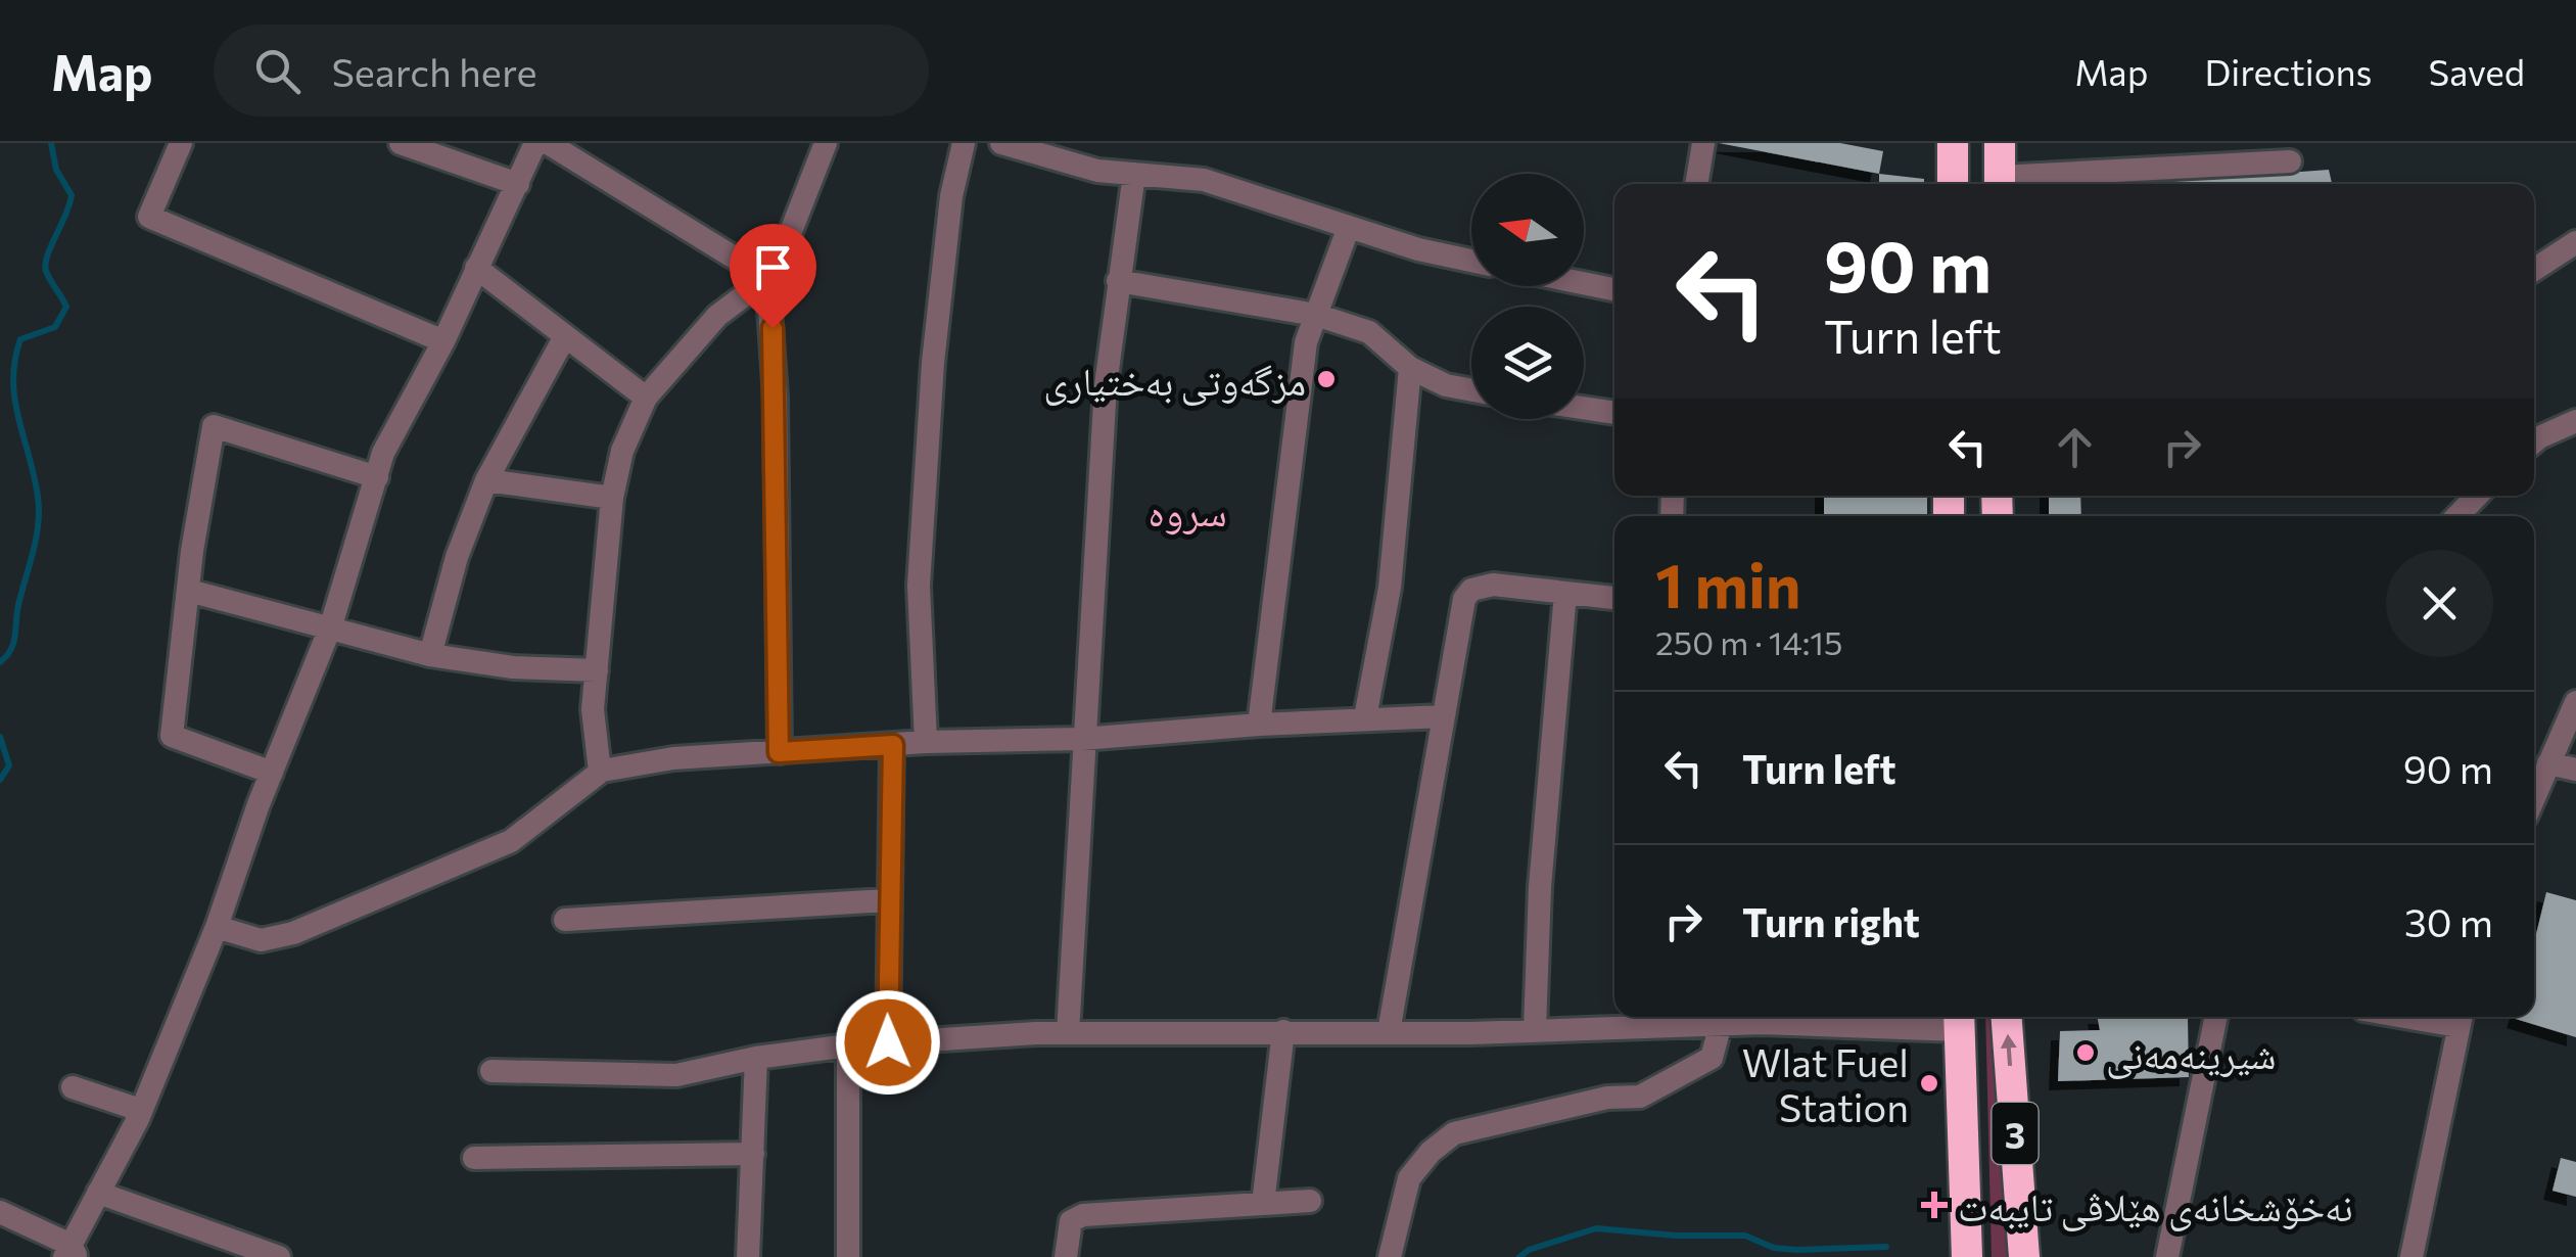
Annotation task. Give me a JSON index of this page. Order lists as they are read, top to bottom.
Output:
{
  "streets": {
    "highway": ["3"]
  },
  "districts": ["سروە"],
  "places": {
    "other": ["مزگەوتی بەختیاری", "شیرینەمەنی", "Wlat Fuel Station"],
    "health": ["نەخۆشخانەی هێلاڤی تایبەت"]
  },
  "north": "left",
  "page": {
    "header": "Map",
    "search": "Search here",
    "nav": ["Map", "Directions", "Saved"],
    "turn": ["90 m", "Turn left"],
    "heading": ["1 min", "250 m · 14:15"],
    "list": [
      {
        "name": "Turn left",
        "value": "90 m"
      },
      {
        "name": "Turn right",
        "value": "30 m"
      }
    ]
  }
}
